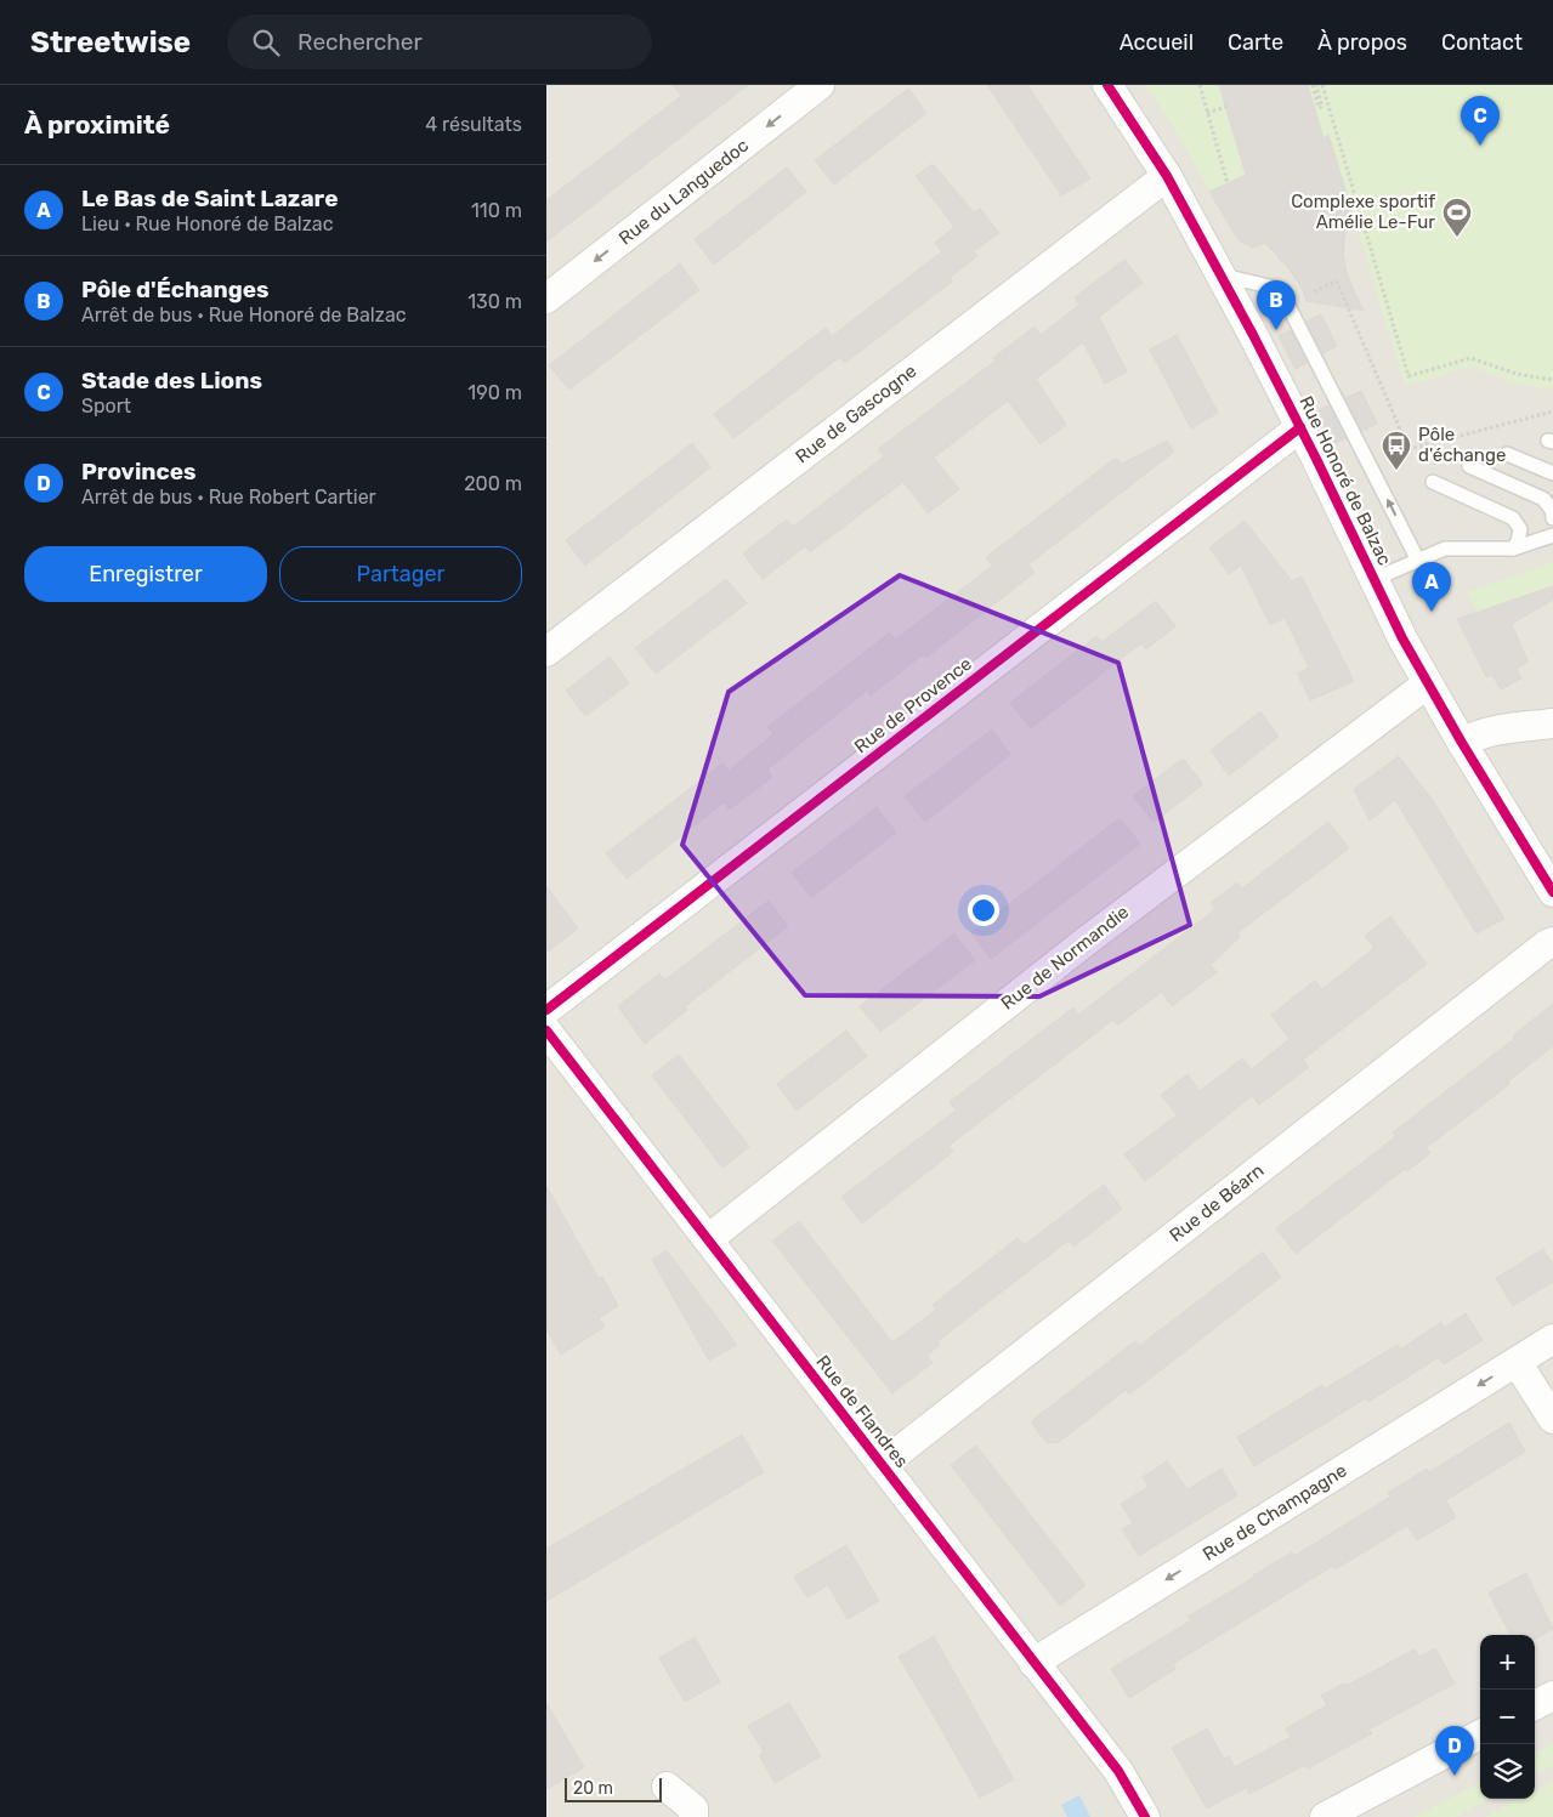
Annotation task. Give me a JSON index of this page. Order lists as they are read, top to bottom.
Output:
{
  "streets": {
    "street": [
      "Rue du Languedoc",
      "Rue de Gascogne",
      "Rue Honoré de Balzac",
      "Rue de Provence",
      "Rue de Normandie",
      "Rue de Béarn",
      "Rue de Flandres",
      "Rue de Champagne"
    ]
  },
  "crossings": [
    ["Rue de Gascogne", "Rue Honoré de Balzac"],
    ["Rue Honoré de Balzac", "Rue de Provence"],
    ["Rue Honoré de Balzac", "Rue de Normandie"],
    ["Rue de Normandie", "Rue de Flandres"],
    ["Rue de Béarn", "Rue de Flandres"],
    ["Rue de Flandres", "Rue de Champagne"]
  ],
  "one_way": ["Rue du Languedoc", "Rue de Champagne"],
  "places": {
    "sports": ["Complexe sportif Amélie Le-Fur"],
    "bus stop": ["Pôle d'échange"]
  },
  "scale_bar": "20 m",
  "page": {
    "header": "Streetwise",
    "search": "Rechercher",
    "nav": [
      "Accueil",
      "Carte",
      "À propos",
      "Contact"
    ],
    "heading": ["À proximité", "4 résultats"],
    "pins": [
      "C",
      "B",
      "A",
      "D"
    ],
    "list": [
      {
        "mark": "A",
        "name": "Le Bas de Saint Lazare",
        "note": "Lieu · Rue Honoré de Balzac",
        "value": "110 m"
      },
      {
        "mark": "B",
        "name": "Pôle d'Échanges",
        "note": "Arrêt de bus · Rue Honoré de Balzac",
        "value": "130 m"
      },
      {
        "mark": "C",
        "name": "Stade des Lions",
        "note": "Sport",
        "value": "190 m"
      },
      {
        "mark": "D",
        "name": "Provinces",
        "note": "Arrêt de bus · Rue Robert Cartier",
        "value": "200 m"
      }
    ],
    "buttons": ["Enregistrer", "Partager"],
    "map_buttons": ["+", "−"],
    "scale": "20 m"
  }
}
